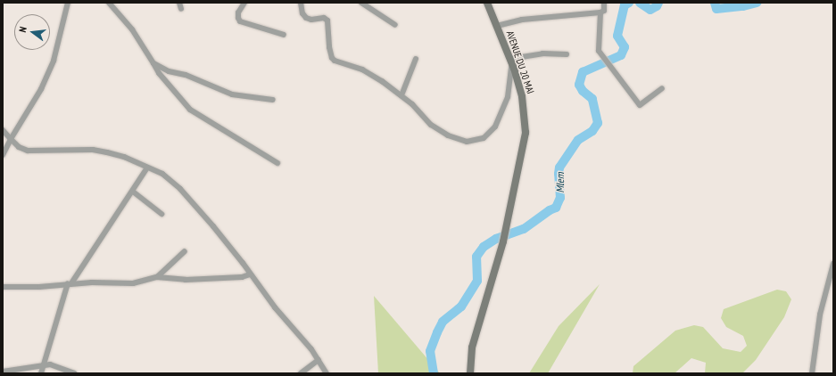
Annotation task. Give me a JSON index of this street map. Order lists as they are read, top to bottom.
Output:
{
  "streets": {
    "main road": ["AVENUE DU 20 MAI"]
  },
  "water": ["Mlem"],
  "north": "left"
}
